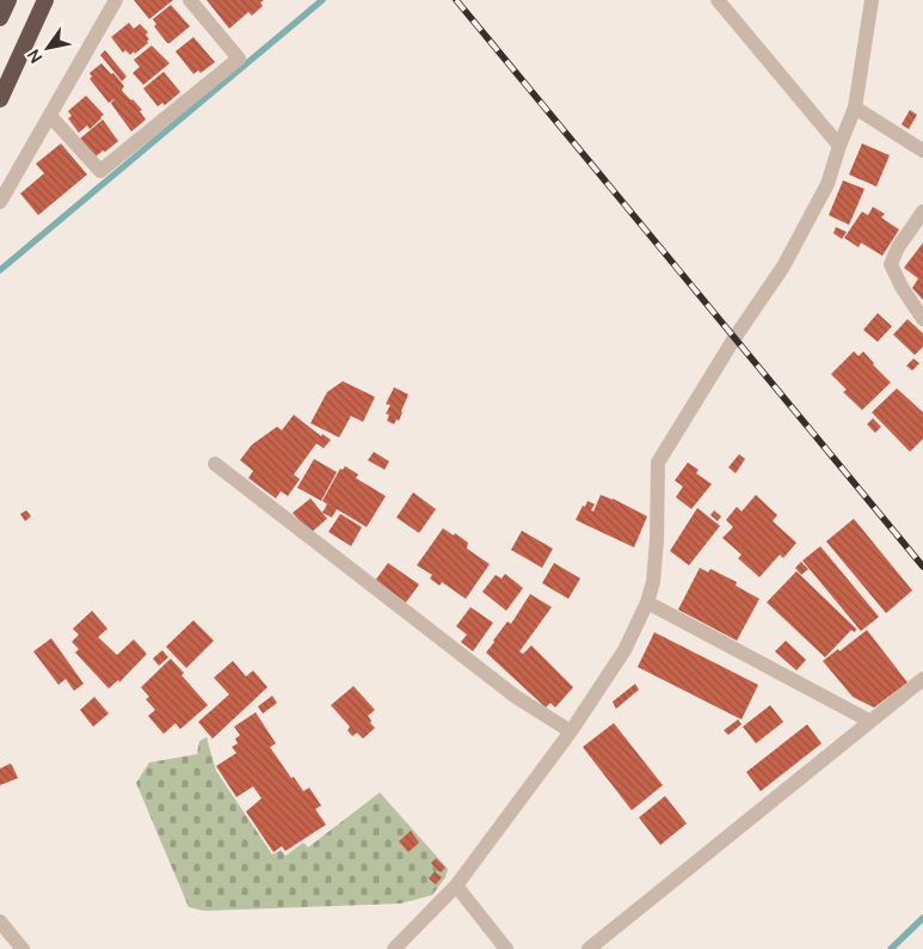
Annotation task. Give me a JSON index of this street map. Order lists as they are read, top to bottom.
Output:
{
  "north": "bottom left"
}
